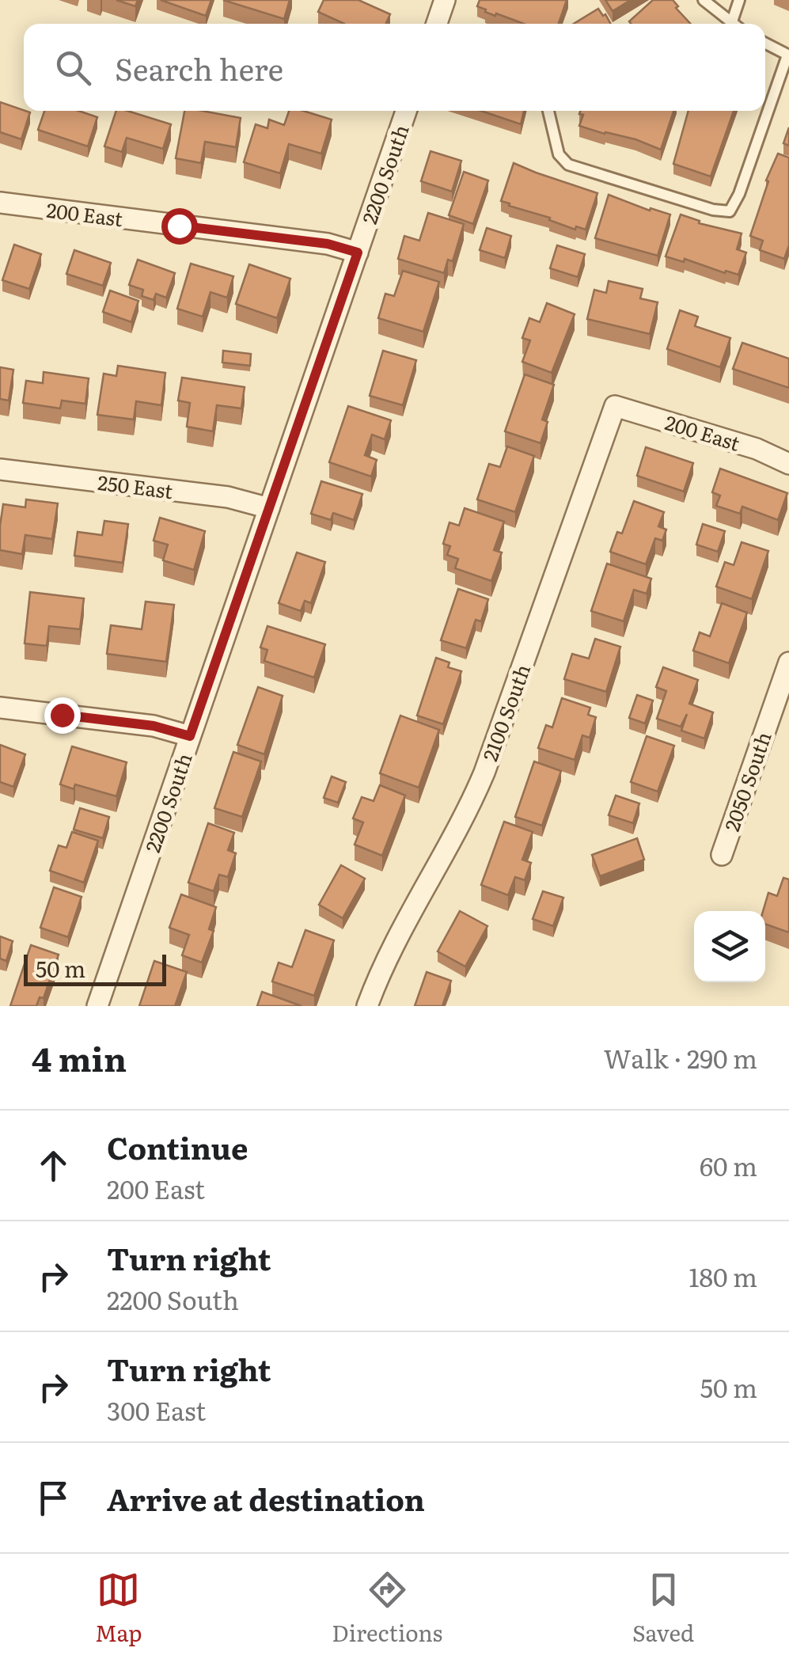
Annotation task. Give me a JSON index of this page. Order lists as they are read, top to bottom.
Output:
{
  "streets": {
    "street": [
      "2200 South",
      "200 East",
      "250 East",
      "2100 South",
      "2050 South"
    ]
  },
  "crossings": [
    ["2200 South", "200 East"],
    ["2200 South", "250 East"],
    ["200 East", "2100 South"]
  ],
  "scale_bar": "50 m",
  "page": {
    "search": "Search here",
    "scale": "50 m",
    "heading": ["4 min", "Walk · 290 m"],
    "list": [
      ["Continue", "200 East", "60 m"],
      ["Turn right", "2200 South", "180 m"],
      ["Turn right", "300 East", "50 m"],
      "Arrive at destination"
    ],
    "nav": ["Map", "Directions", "Saved"]
  }
}
